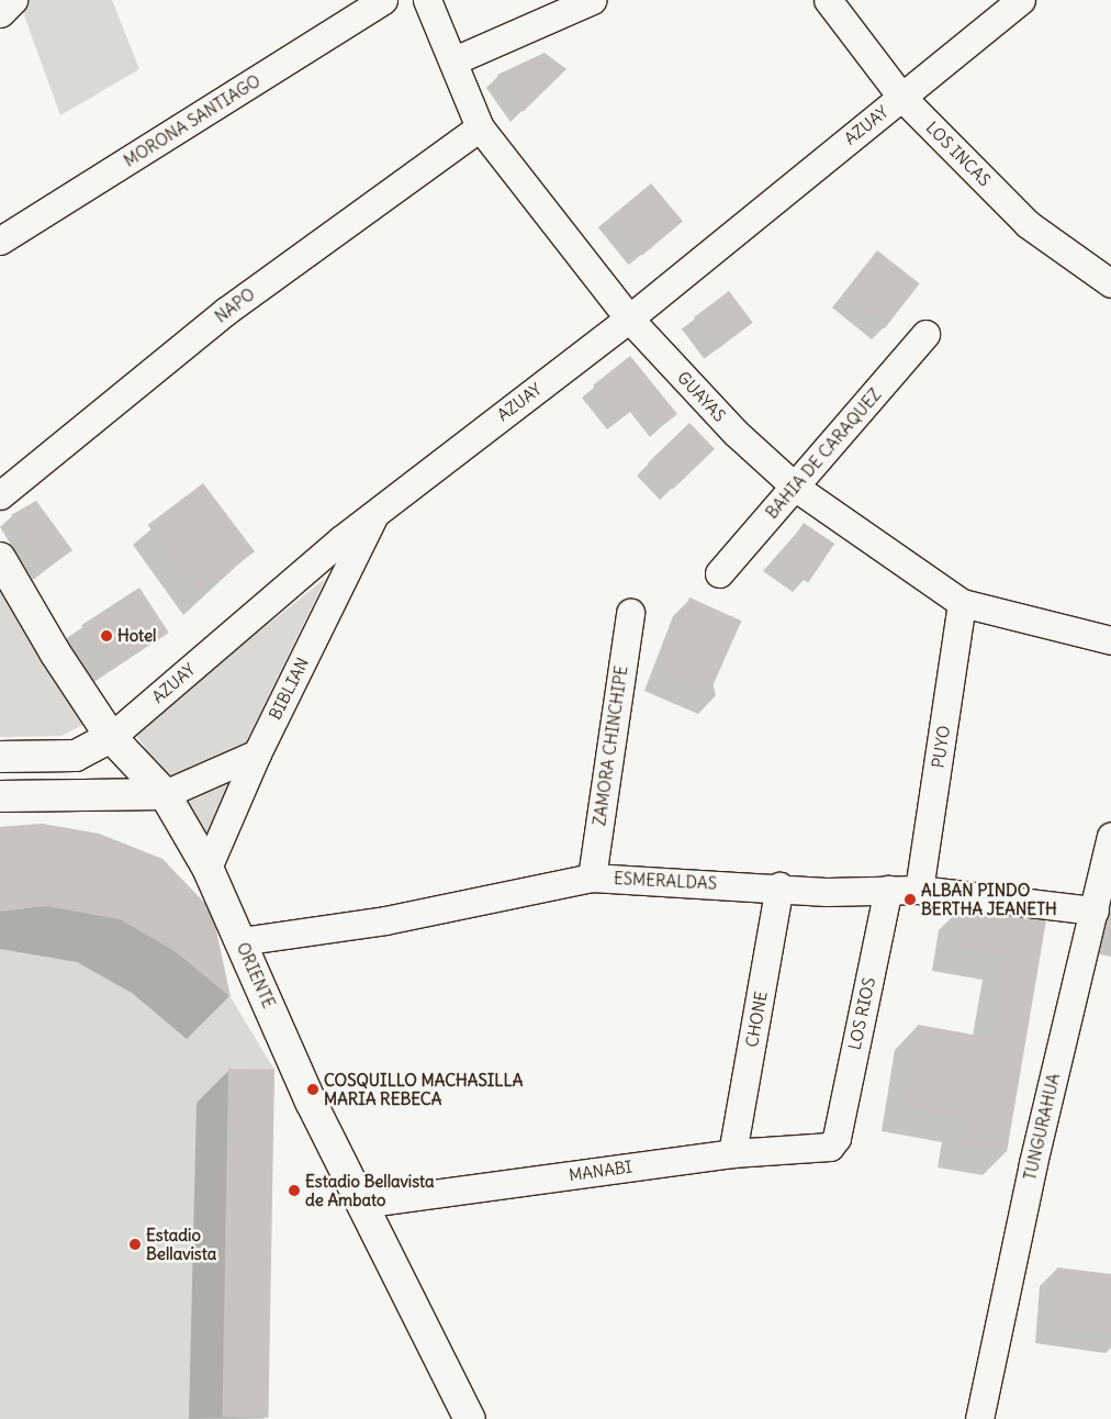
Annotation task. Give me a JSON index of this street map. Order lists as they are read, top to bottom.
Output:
{
  "streets": {
    "main road": ["AZUAY", "ORIENTE"],
    "street": [
      "MORONA SANTIAGO",
      "LOS INCAS",
      "NAPO",
      "GUAYAS",
      "BAHIA DE CARAQUEZ",
      "BIBLIAN",
      "ZAMORA CHINCHIPE",
      "PUYO",
      "ESMERALDAS",
      "LOS RIOS",
      "CHONE",
      "TUNGURAHUA",
      "MANABI"
    ]
  },
  "crossings": [
    ["AZUAY", "LOS INCAS"],
    ["AZUAY", "GUAYAS"],
    ["AZUAY", "BIBLIAN"],
    ["AZUAY", "ORIENTE"],
    ["NAPO", "GUAYAS"],
    ["GUAYAS", "BAHIA DE CARAQUEZ"],
    ["GUAYAS", "PUYO"],
    ["BIBLIAN", "ORIENTE"],
    ["ZAMORA CHINCHIPE", "ESMERALDAS"],
    ["PUYO", "ESMERALDAS"],
    ["ESMERALDAS", "ORIENTE"],
    ["ESMERALDAS", "LOS RIOS"],
    ["ESMERALDAS", "CHONE"],
    ["ESMERALDAS", "TUNGURAHUA"],
    ["ORIENTE", "MANABI"],
    ["LOS RIOS", "MANABI"],
    ["CHONE", "MANABI"]
  ],
  "places": [
    "Hotel",
    "ALBAN PINDO BERTHA JEANETH",
    "COSQUILLO MACHASILLA MARIA REBECA",
    "Estadio Bellavista de Ambato",
    "Estadio Bellavista"
  ]
}
